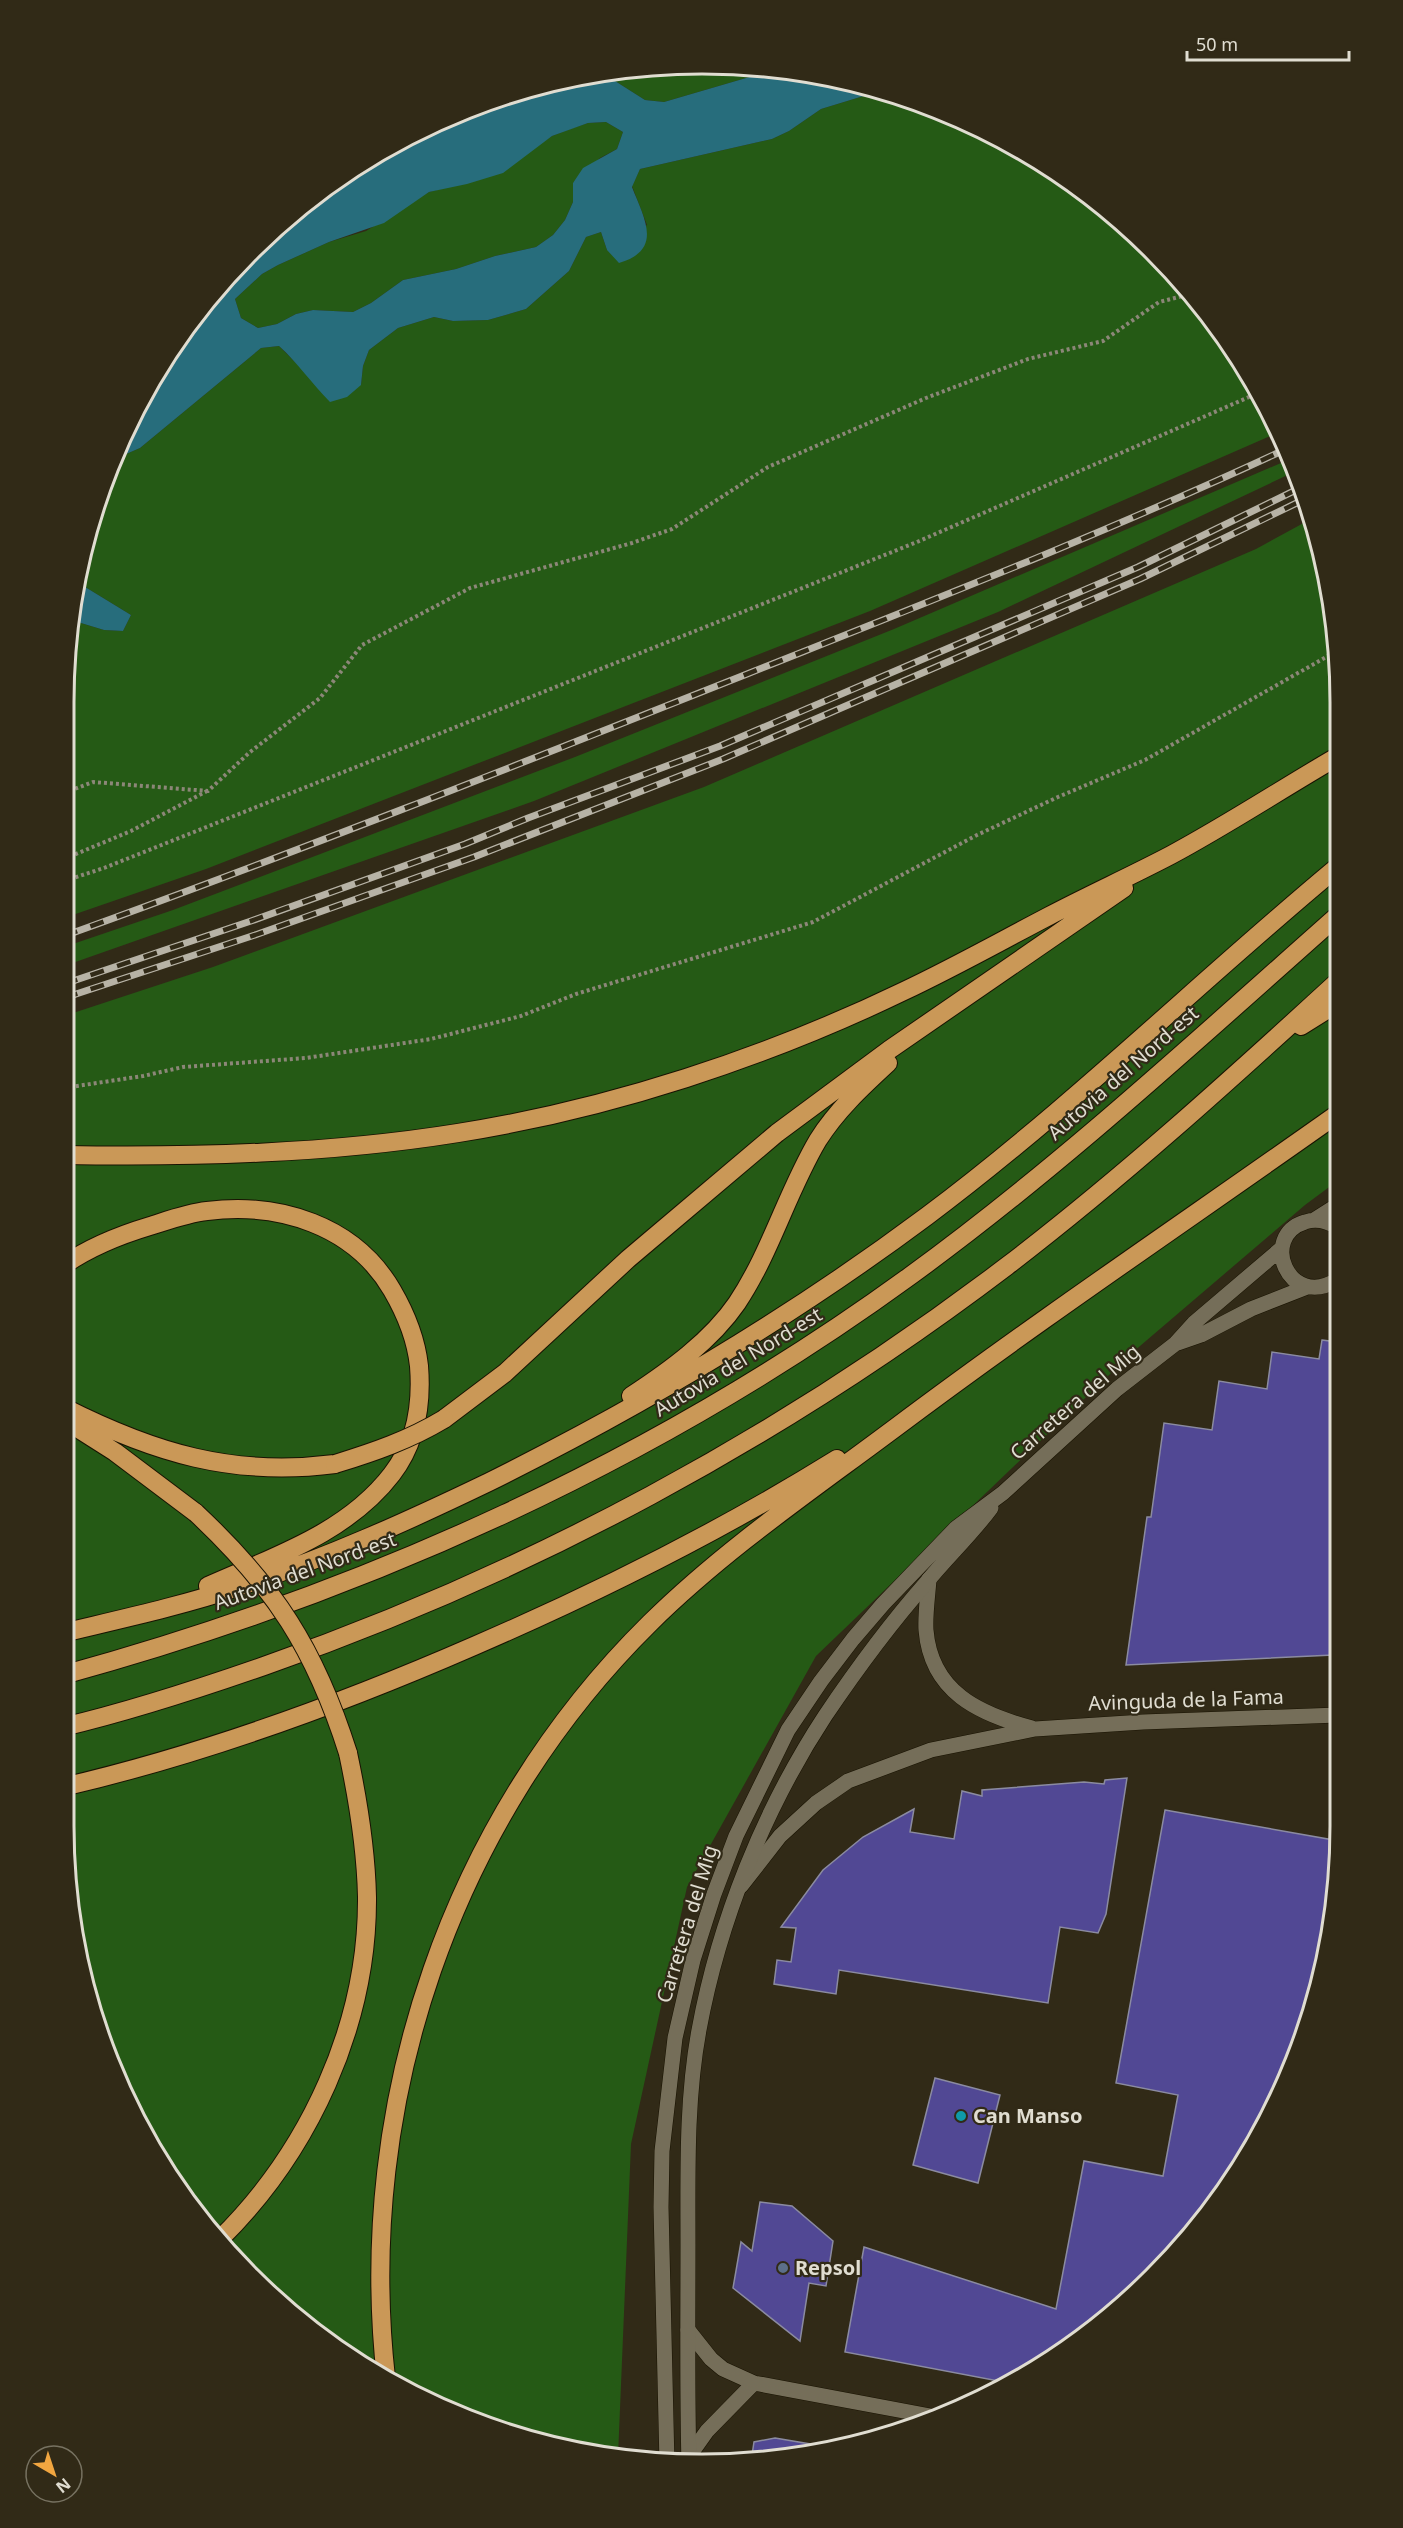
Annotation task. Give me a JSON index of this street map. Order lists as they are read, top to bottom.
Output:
{
  "streets": {
    "highway": ["Autovia del Nord-est"],
    "street": ["Carretera del Mig", "Avinguda de la Fama"]
  },
  "places": ["Can Manso", "Repsol"],
  "scale_bar": "50 m",
  "north": "bottom right"
}
